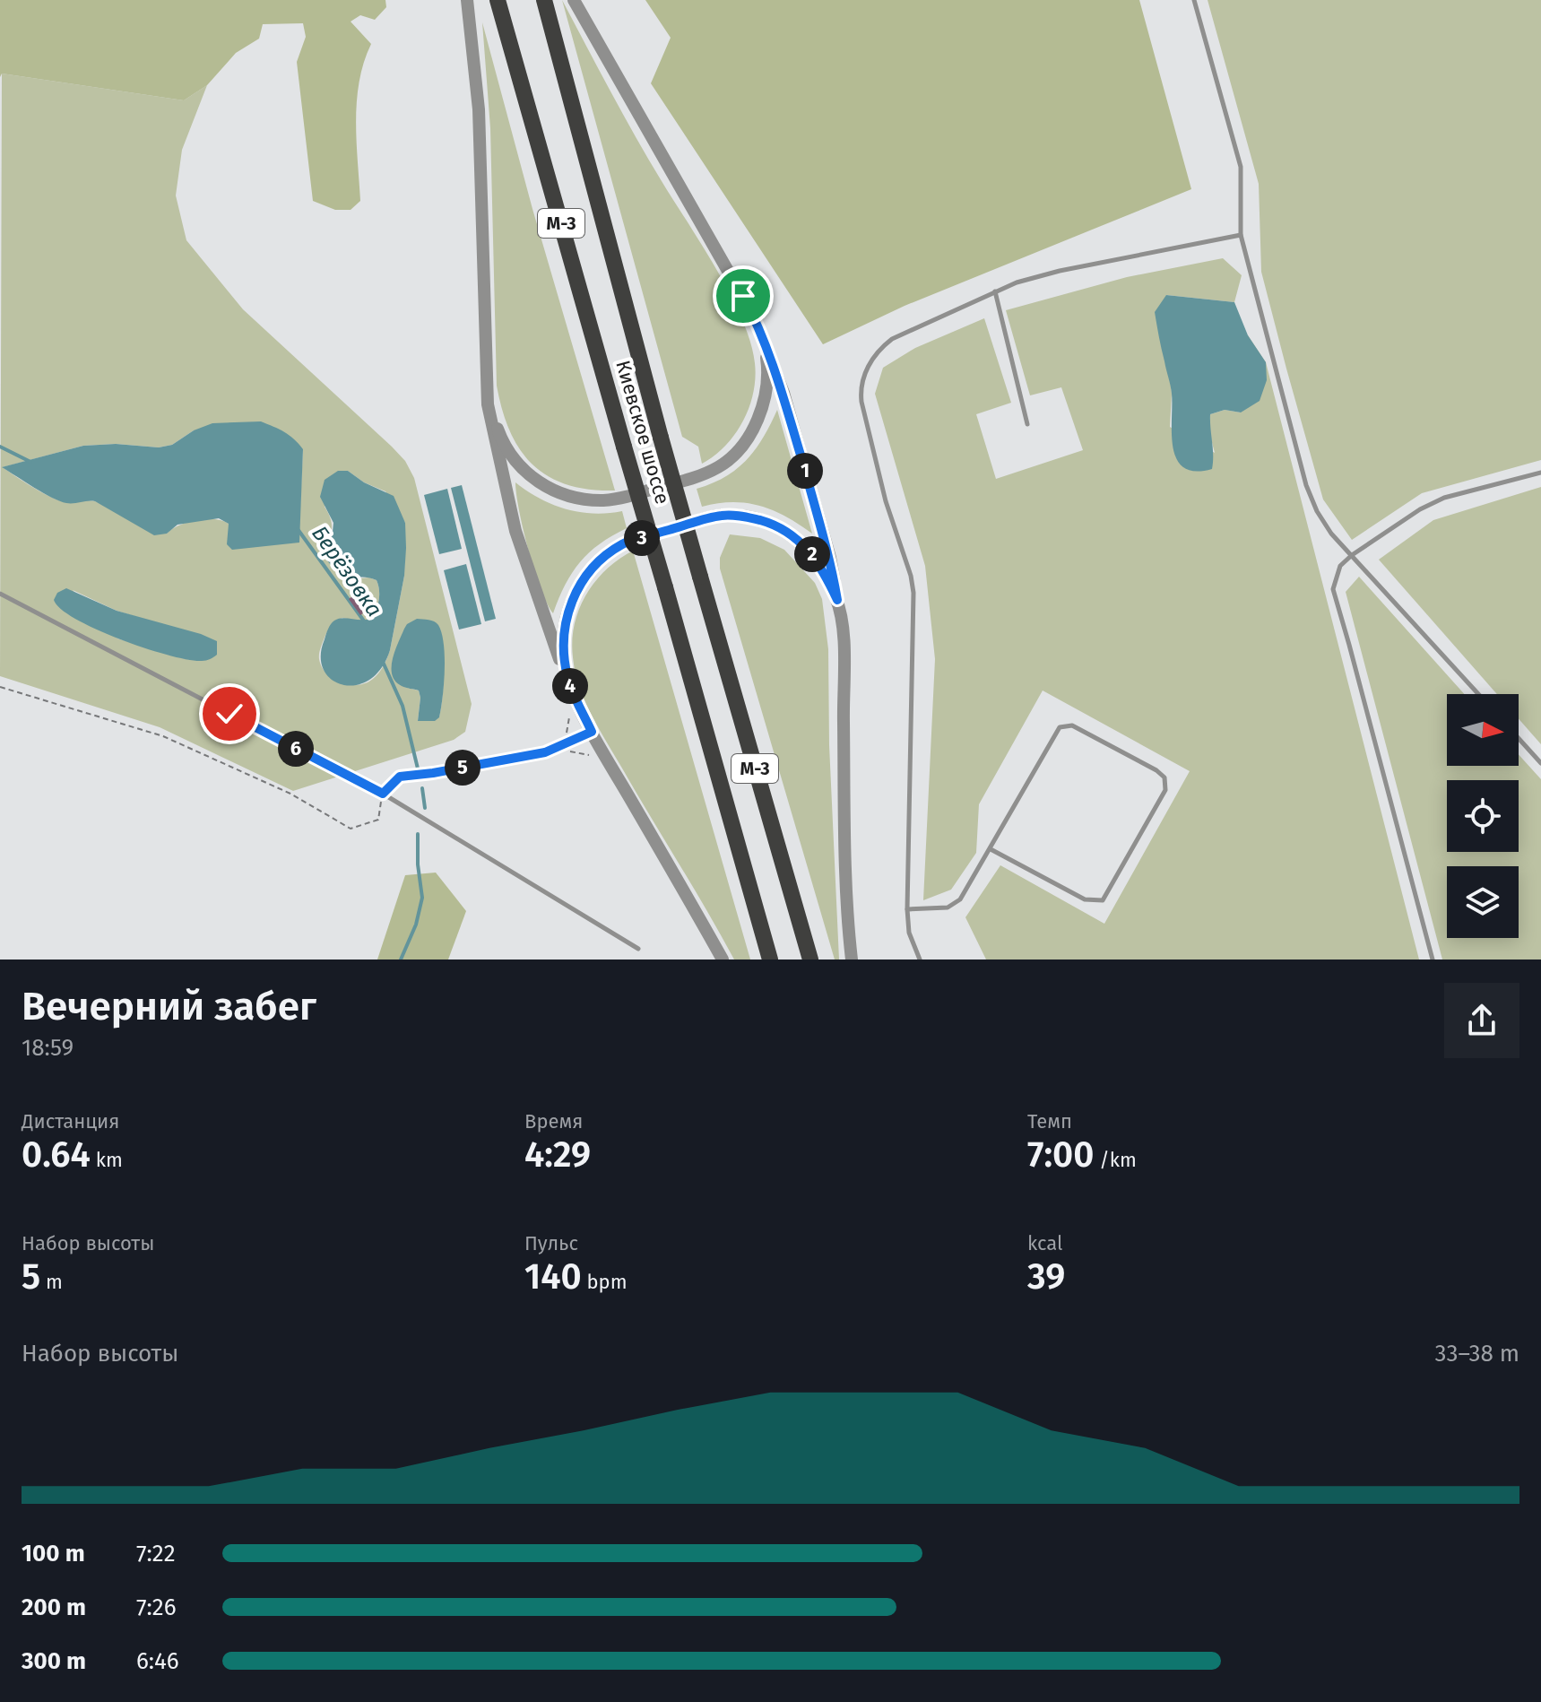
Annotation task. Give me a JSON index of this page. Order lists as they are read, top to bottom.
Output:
{
  "streets": {
    "highway": ["М-3", "Киевское шоссе"]
  },
  "water": ["Берёзовка"],
  "north": "right",
  "page": {
    "pins": [
      "1",
      "3",
      "2",
      "4",
      "6",
      "5"
    ],
    "heading": ["Вечерний забег", "18:59"],
    "stats": [
      ["Дистанция", "0.64 km"],
      ["Время", "4:29"],
      ["Темп", "7:00 /km"],
      ["Набор высоты", "5 m"],
      ["Пульс", "140 bpm"],
      ["kcal", "39"]
    ],
    "chart": ["Набор высоты", "33–38 m"],
    "list": [
      {
        "name": "100 m",
        "note": "7:22"
      },
      {
        "name": "200 m",
        "note": "7:26"
      },
      {
        "name": "300 m",
        "note": "6:46"
      }
    ]
  }
}
